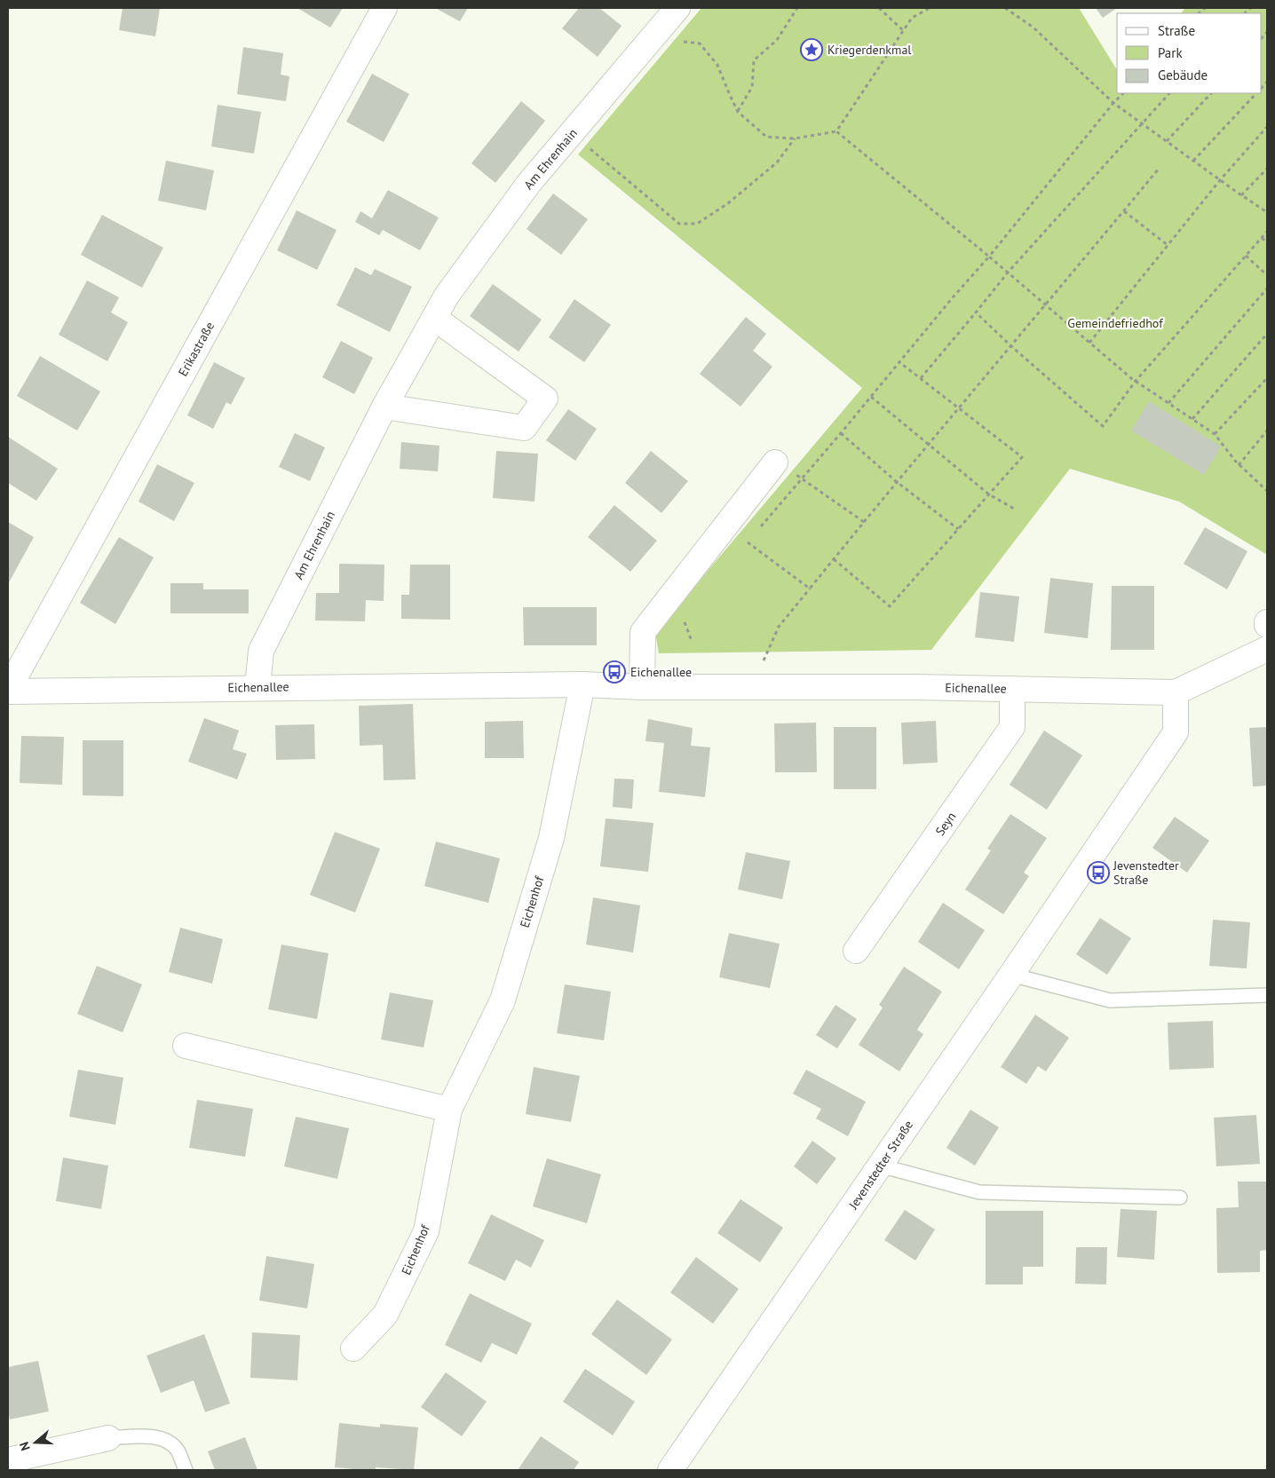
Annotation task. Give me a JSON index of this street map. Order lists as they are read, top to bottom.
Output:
{
  "streets": {
    "street": [
      "Am Ehrenhain",
      "Erikastraße",
      "Eichenallee",
      "Seyn",
      "Eichenhof",
      "Jevenstedter Straße"
    ]
  },
  "crossings": [
    ["Am Ehrenhain", "Eichenallee"],
    ["Erikastraße", "Eichenallee"],
    ["Eichenallee", "Seyn"],
    ["Eichenallee", "Eichenhof"],
    ["Eichenallee", "Jevenstedter Straße"]
  ],
  "parks": ["Gemeindefriedhof"],
  "places": {
    "place": ["Kriegerdenkmal"],
    "bus stop": ["Eichenallee", "Jevenstedter Straße"]
  },
  "legend": ["Straße", "Park", "Gebäude"],
  "north": "left"
}
